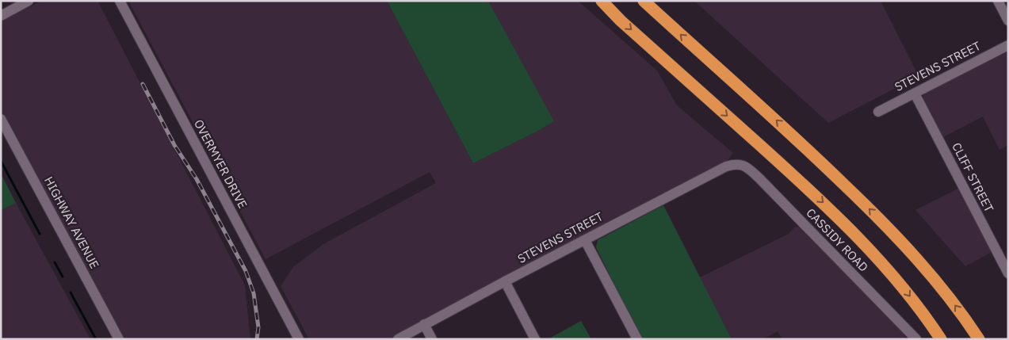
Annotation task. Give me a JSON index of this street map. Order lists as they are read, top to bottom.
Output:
{
  "streets": {
    "street": [
      "STEVENS STREET",
      "OVERMYER DRIVE",
      "CLIFF STREET",
      "HIGHWAY AVENUE",
      "CASSIDY ROAD"
    ]
  },
  "crossings": [
    ["STEVENS STREET", "CLIFF STREET"],
    ["STEVENS STREET", "CASSIDY ROAD"]
  ]
}
